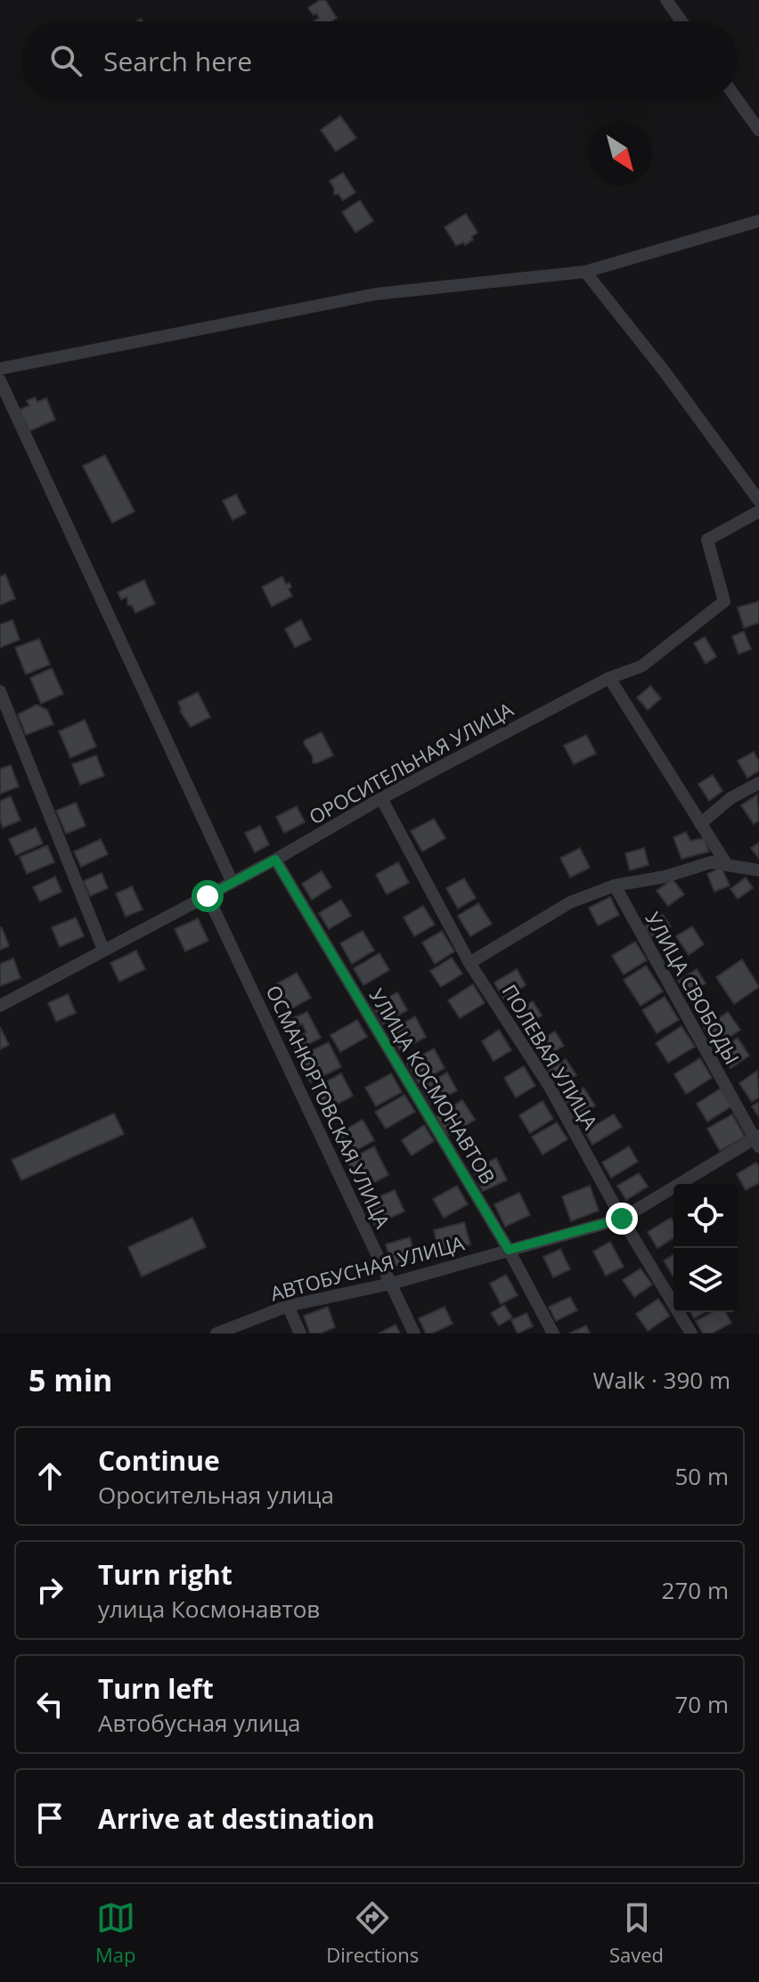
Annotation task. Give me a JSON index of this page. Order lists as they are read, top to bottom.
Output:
{
  "streets": {
    "street": [
      "ОРОСИТЕЛЬНАЯ УЛИЦА",
      "УЛИЦА СВОБОДЫ",
      "ПОЛЕВАЯ УЛИЦА",
      "УЛИЦА КОСМОНАВТОВ",
      "ОСМАНЮРТОВСКАЯ УЛИЦА",
      "АВТОБУСНАЯ УЛИЦА"
    ]
  },
  "crossings": [
    ["ОРОСИТЕЛЬНАЯ УЛИЦА", "ПОЛЕВАЯ УЛИЦА"],
    ["ОРОСИТЕЛЬНАЯ УЛИЦА", "УЛИЦА КОСМОНАВТОВ"],
    ["ОРОСИТЕЛЬНАЯ УЛИЦА", "ОСМАНЮРТОВСКАЯ УЛИЦА"],
    ["УЛИЦА СВОБОДЫ", "АВТОБУСНАЯ УЛИЦА"],
    ["ПОЛЕВАЯ УЛИЦА", "АВТОБУСНАЯ УЛИЦА"],
    ["УЛИЦА КОСМОНАВТОВ", "АВТОБУСНАЯ УЛИЦА"],
    ["ОСМАНЮРТОВСКАЯ УЛИЦА", "АВТОБУСНАЯ УЛИЦА"]
  ],
  "north": "bottom right",
  "page": {
    "search": "Search here",
    "heading": ["5 min", "Walk · 390 m"],
    "list": [
      ["Continue", "Оросительная улица", "50 m"],
      ["Turn right", "улица Космонавтов", "270 m"],
      ["Turn left", "Автобусная улица", "70 m"],
      "Arrive at destination"
    ],
    "nav": ["Map", "Directions", "Saved"]
  }
}
